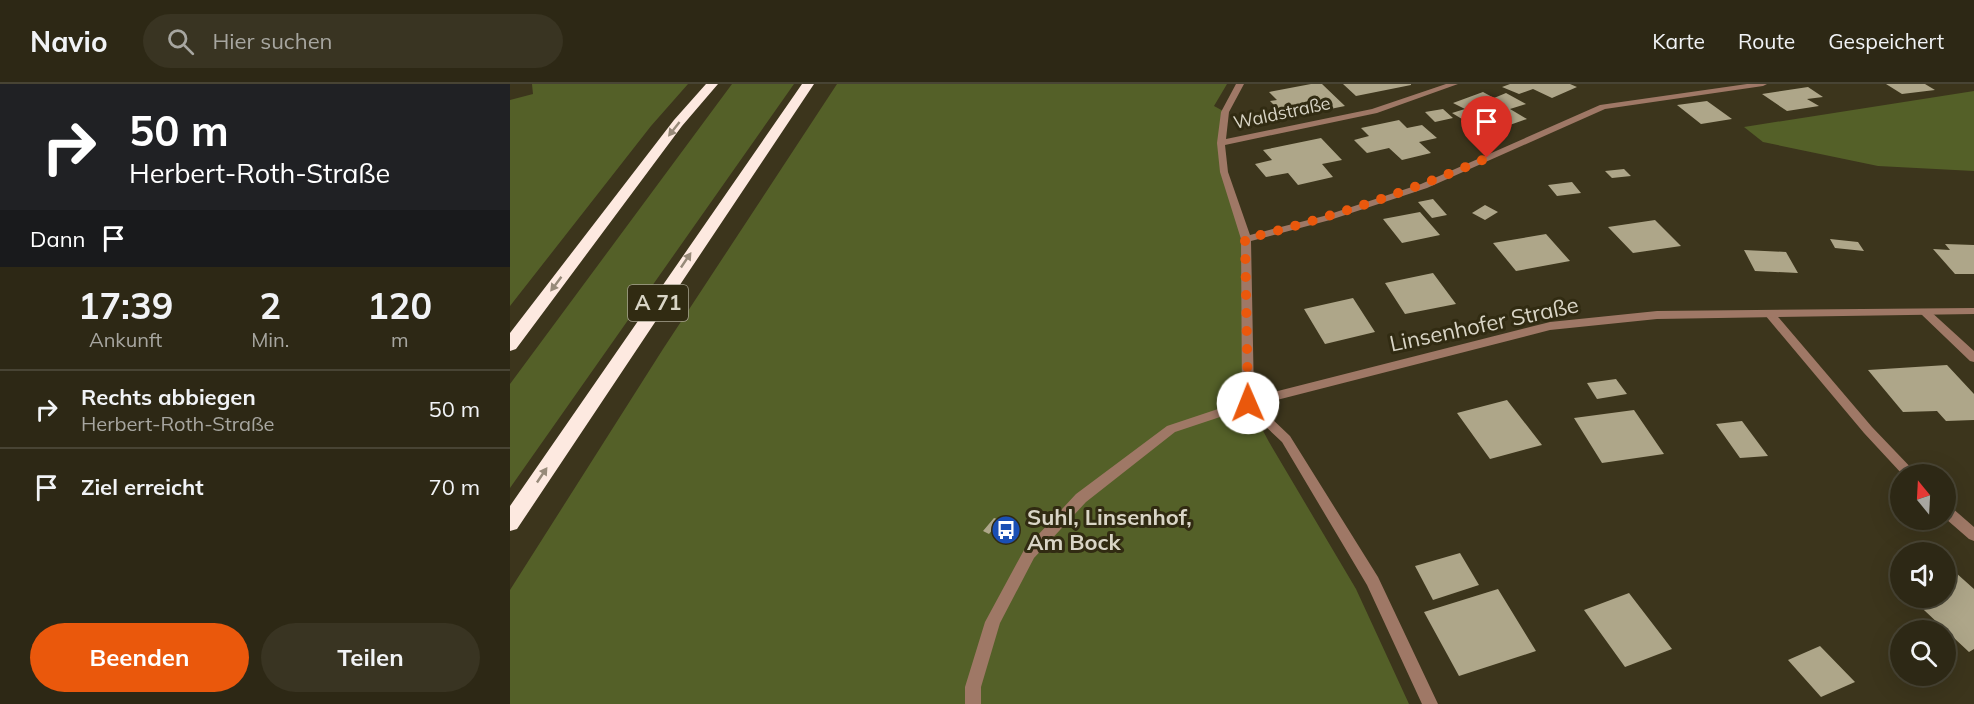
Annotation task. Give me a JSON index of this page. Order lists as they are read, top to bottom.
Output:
{
  "streets": {
    "highway": ["A 71"],
    "street": ["Waldstraße", "Linsenhofer Straße"]
  },
  "places": {
    "bus stop": ["Suhl, Linsenhof, Am Bock"]
  },
  "north": "top",
  "page": {
    "header": "Navio",
    "search": "Hier suchen",
    "nav": ["Karte", "Route", "Gespeichert"],
    "turn": ["50 m", "Herbert-Roth-Straße"],
    "then": "Dann",
    "eta": [
      "17:39",
      "Ankunft",
      "2",
      "Min.",
      "120",
      "m"
    ],
    "list": [
      {
        "name": "Rechts abbiegen",
        "note": "Herbert-Roth-Straße",
        "value": "50 m"
      },
      {
        "name": "Ziel erreicht",
        "value": "70 m"
      }
    ],
    "buttons": ["Beenden", "Teilen"]
  }
}
